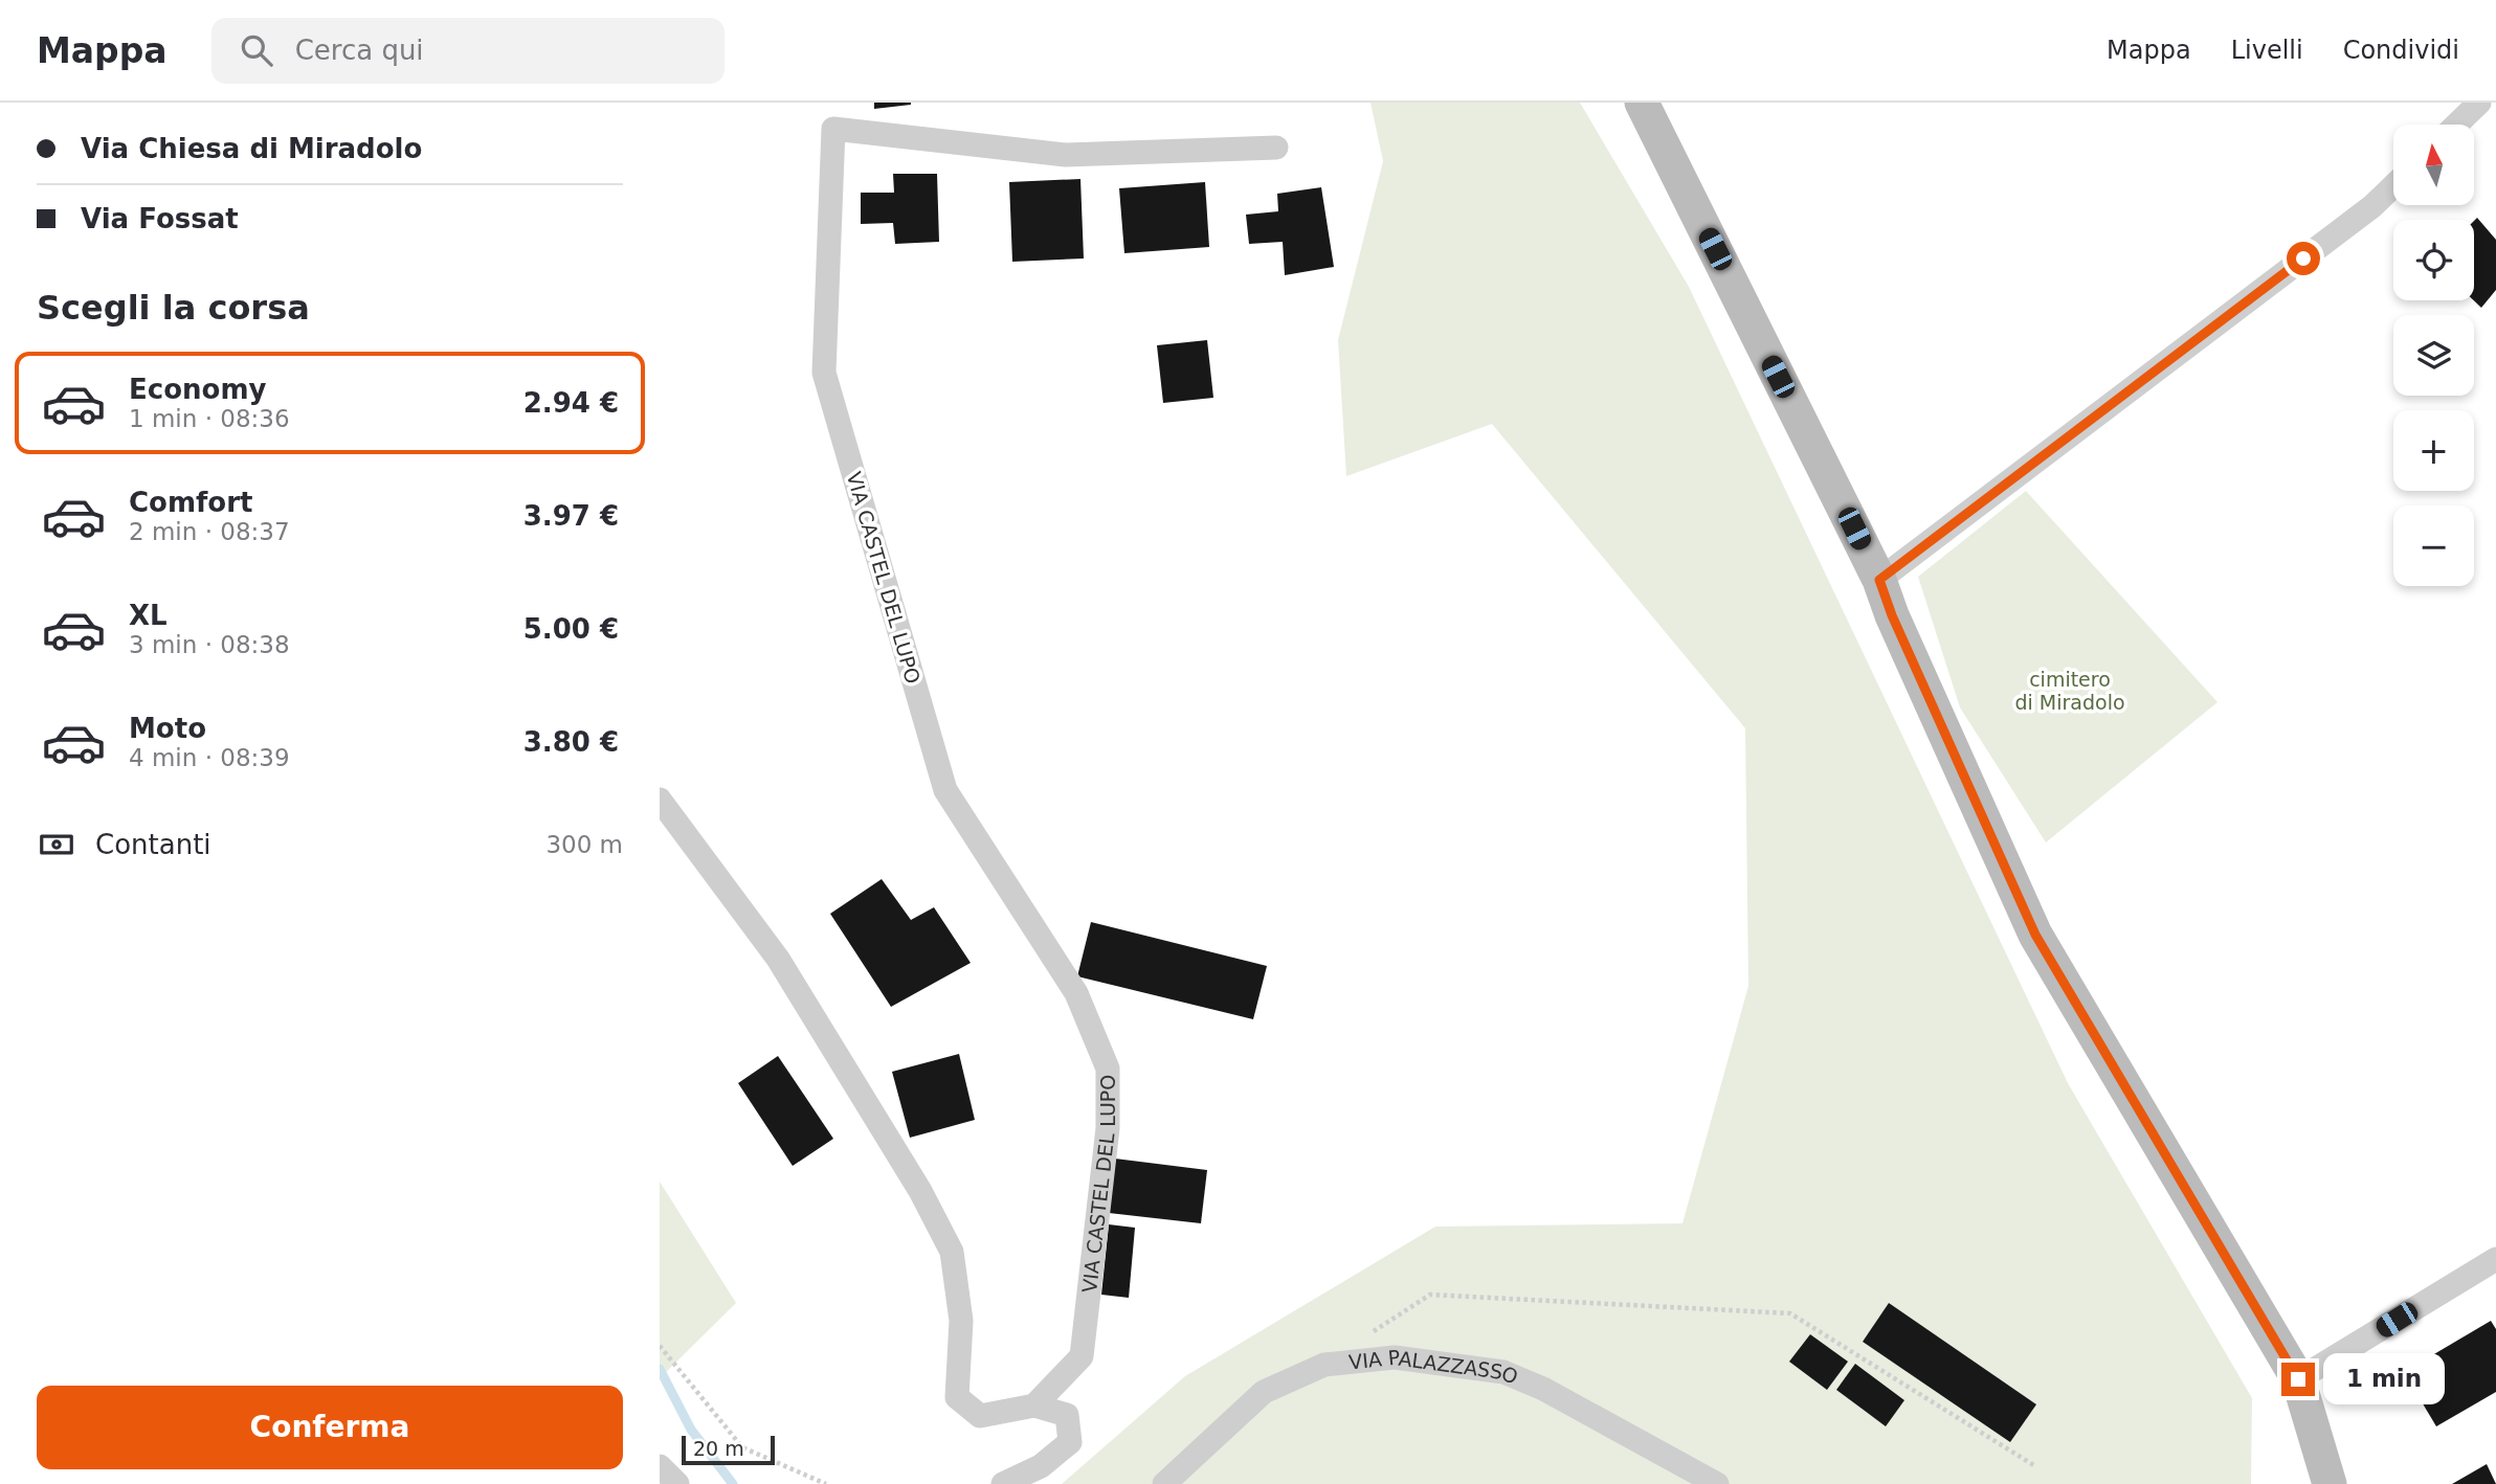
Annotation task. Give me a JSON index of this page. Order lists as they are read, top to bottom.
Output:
{
  "streets": {
    "street": ["VIA CASTEL DEL LUPO", "VIA PALAZZASSO"]
  },
  "parks": ["cimitero di Miradolo"],
  "scale_bar": "20 m",
  "north": "top",
  "page": {
    "header": "Mappa",
    "search": "Cerca qui",
    "nav": ["Mappa", "Livelli", "Condividi"],
    "banner": ["Via Chiesa di Miradolo", "Via Fossat"],
    "map_buttons": ["+", "−"],
    "heading": "Scegli la corsa",
    "list": [
      {
        "name": "Economy",
        "note": "1 min · 08:36",
        "value": "2.94 €"
      },
      {
        "name": "Comfort",
        "note": "2 min · 08:37",
        "value": "3.97 €"
      },
      {
        "name": "XL",
        "note": "3 min · 08:38",
        "value": "5.00 €"
      },
      {
        "name": "Moto",
        "note": "4 min · 08:39",
        "value": "3.80 €"
      }
    ],
    "pay": ["Contanti", "300 m"],
    "bubble": "1 min",
    "buttons": "Conferma",
    "scale": "20 m"
  }
}
